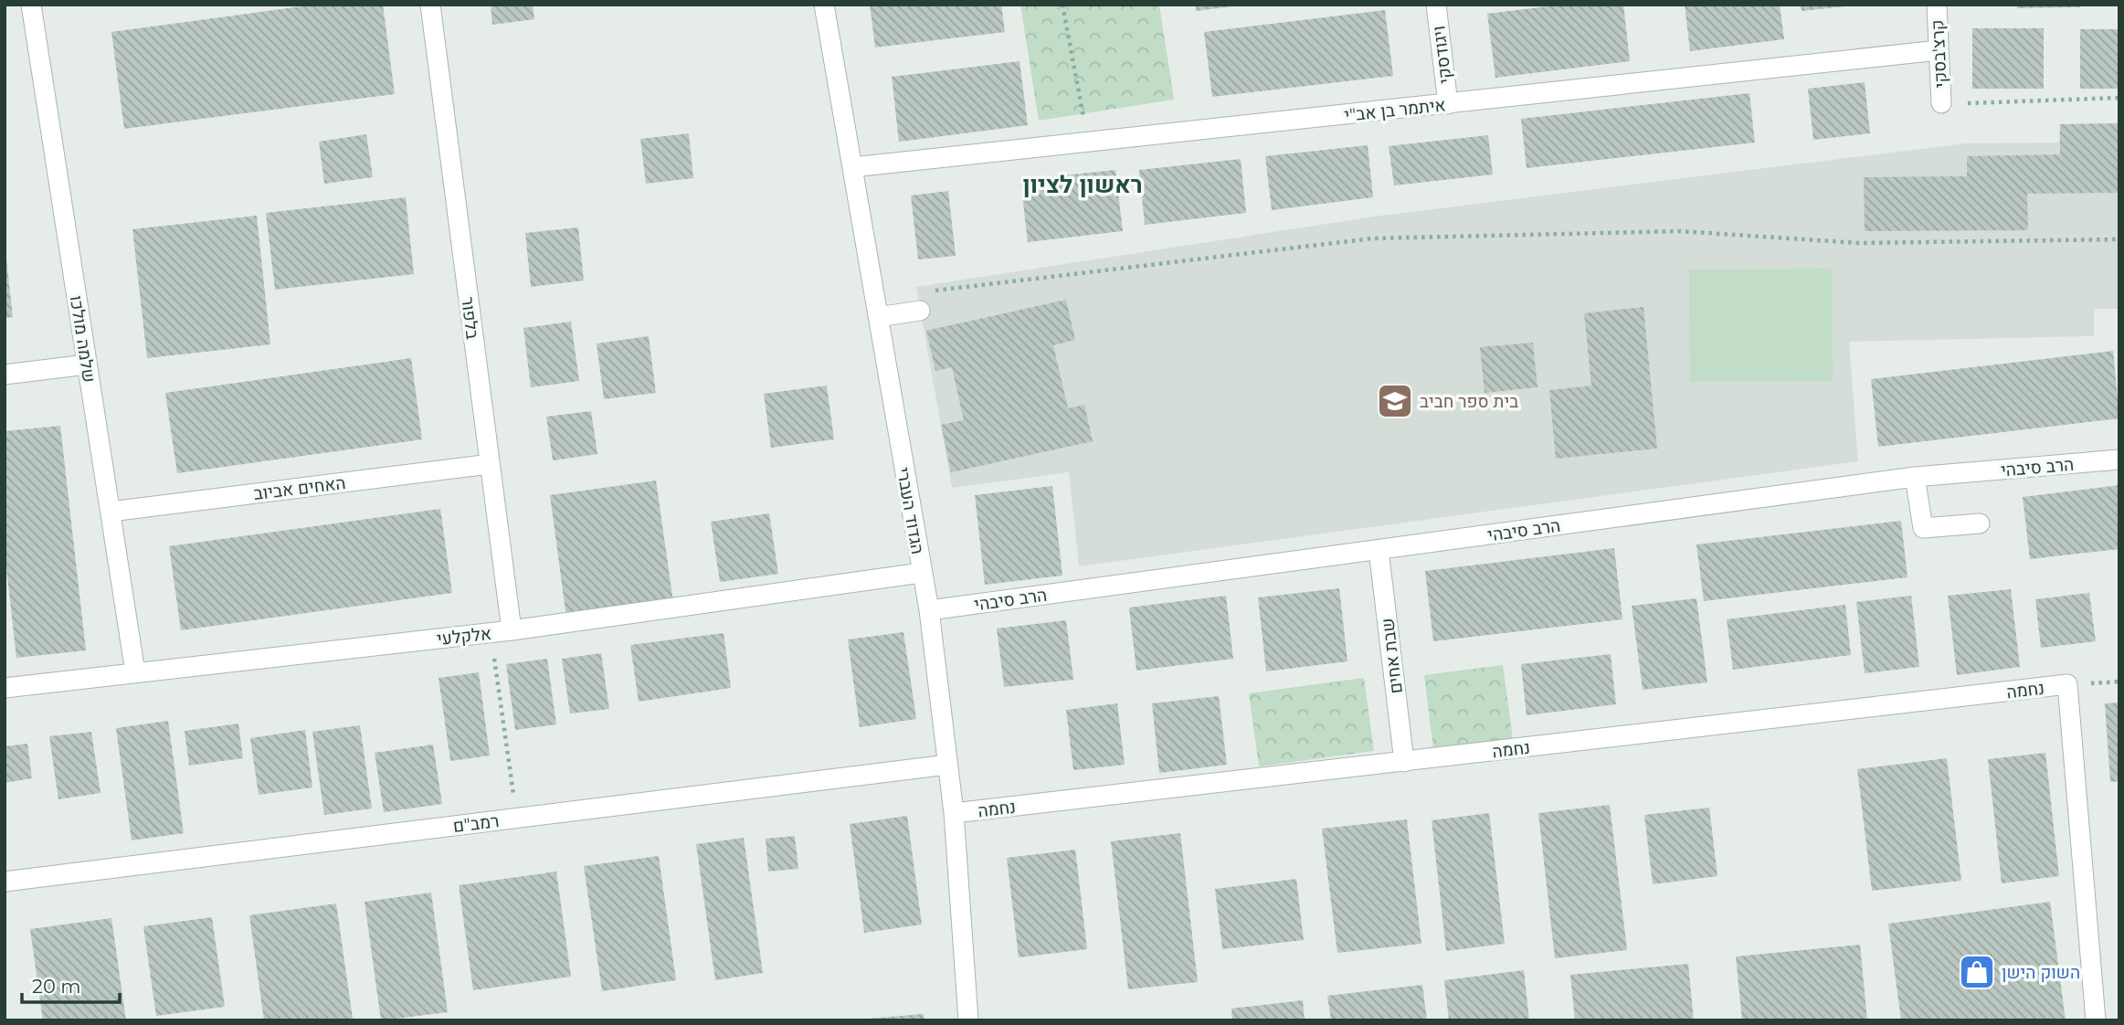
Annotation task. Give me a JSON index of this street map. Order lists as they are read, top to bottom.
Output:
{
  "streets": {
    "street": [
      "קרצ'בסקי",
      "ויגודסקי",
      "איתמר בן אב\"י",
      "בלפור",
      "שלמה מולכו",
      "הרב סיבהי",
      "האחים אביוב",
      "הגדוד העברי",
      "אלקלעי",
      "שבת אחים",
      "נחמה",
      "רמב\"ם"
    ]
  },
  "crossings": [
    ["קרצ'בסקי", "איתמר בן אב\"י"],
    ["ויגודסקי", "איתמר בן אב\"י"],
    ["איתמר בן אב\"י", "הגדוד העברי"],
    ["בלפור", "האחים אביוב"],
    ["בלפור", "אלקלעי"],
    ["שלמה מולכו", "האחים אביוב"],
    ["שלמה מולכו", "אלקלעי"],
    ["הרב סיבהי", "הגדוד העברי"],
    ["הרב סיבהי", "שבת אחים"],
    ["הגדוד העברי", "אלקלעי"],
    ["הגדוד העברי", "נחמה"],
    ["הגדוד העברי", "רמב\"ם"],
    ["שבת אחים", "נחמה"]
  ],
  "districts": ["ראשון לציון"],
  "places": {
    "school or university": ["בית ספר חביב"],
    "shop": ["השוק הישן"]
  },
  "scale_bar": "20 m"
}
